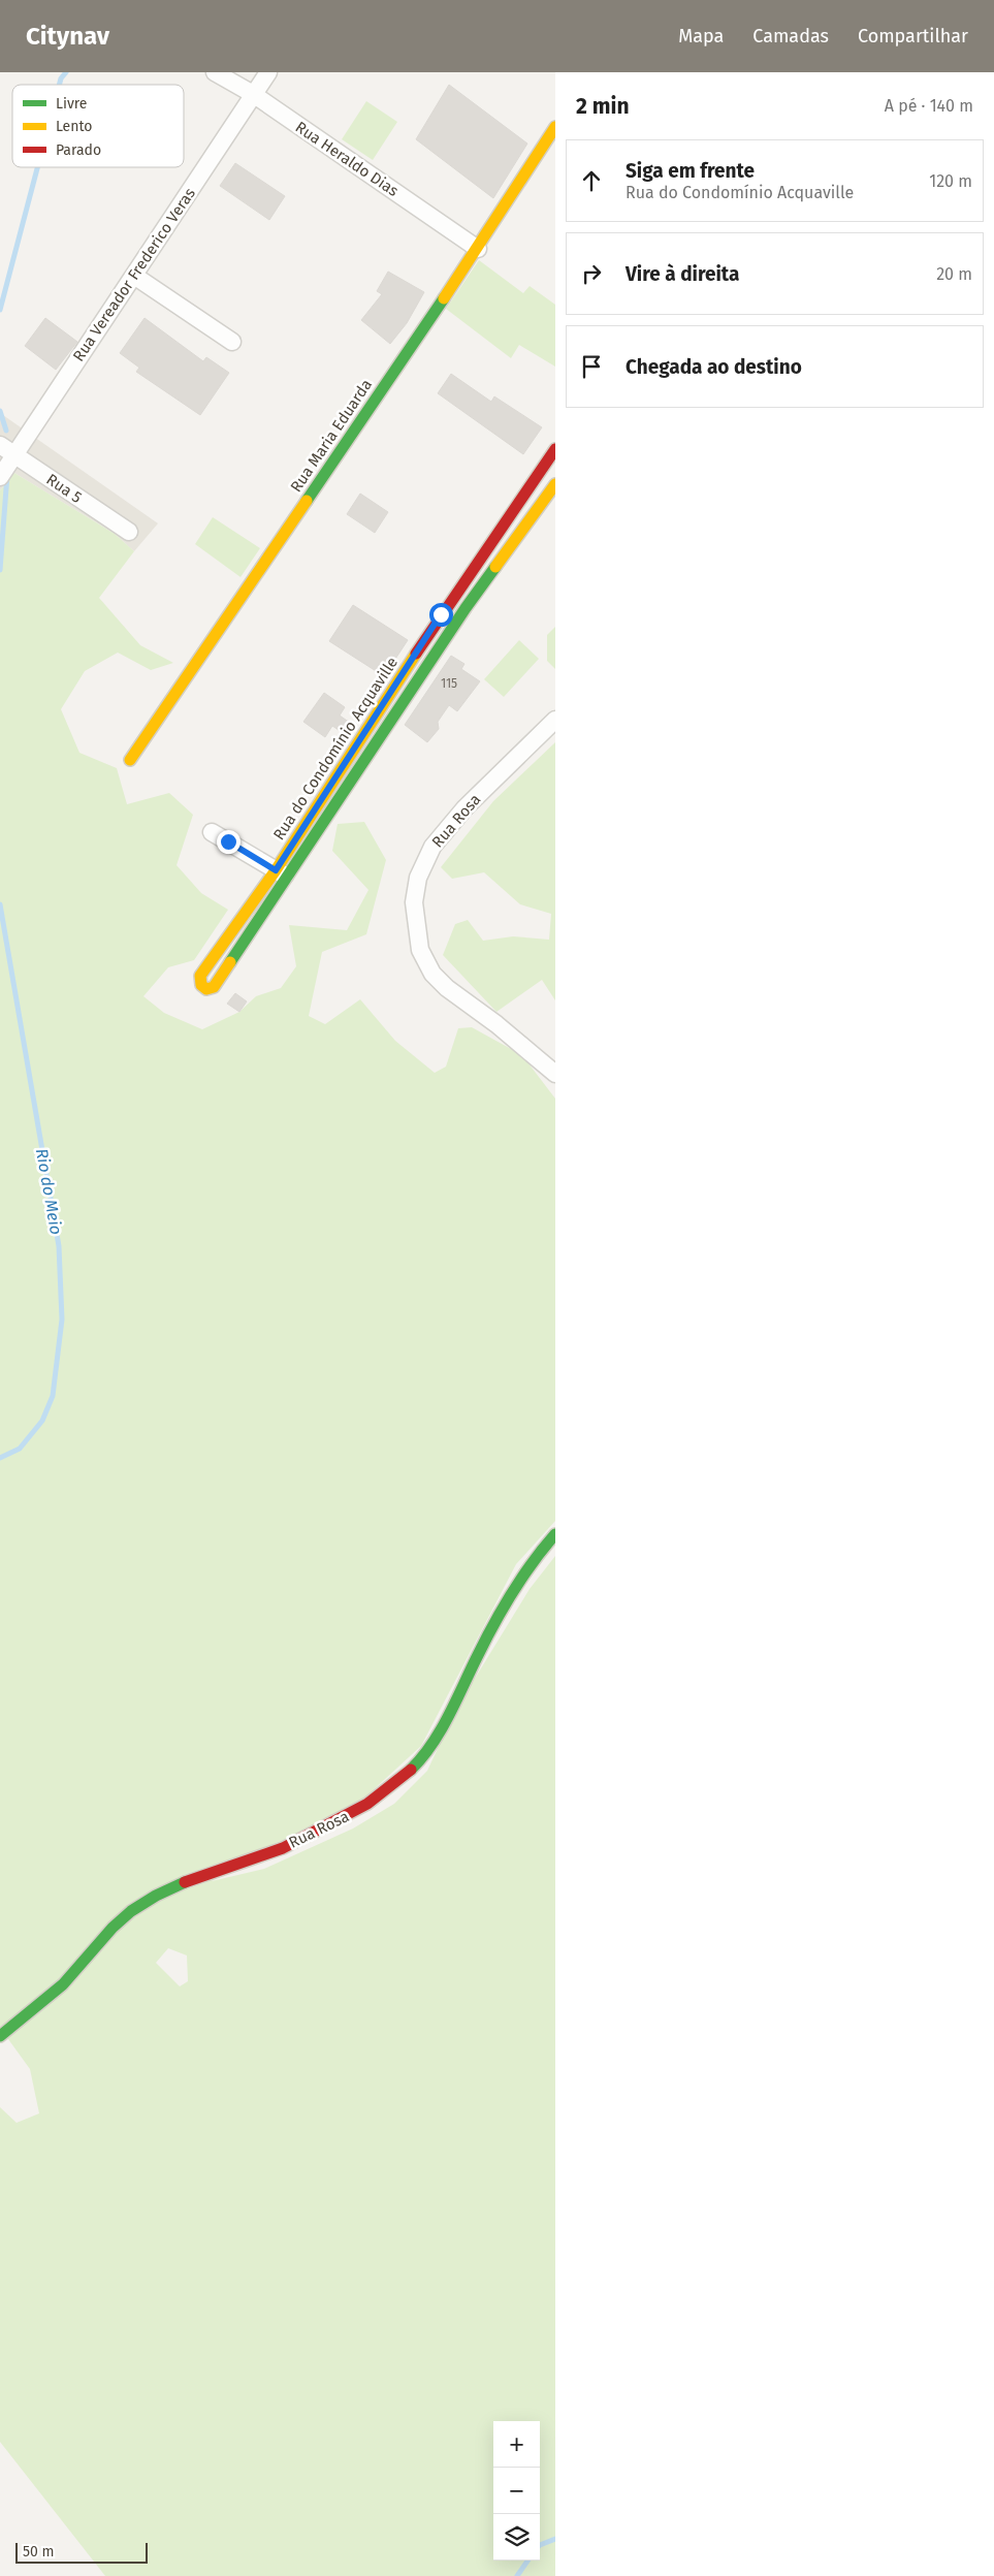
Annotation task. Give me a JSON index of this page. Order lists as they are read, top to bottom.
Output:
{
  "streets": {
    "street": [
      "Rua Heraldo Dias",
      "Rua Vereador Frederico Veras",
      "Rua Maria Eduarda",
      "Rua 5",
      "Rua do Condomínio Acquaville",
      "Rua Rosa"
    ]
  },
  "crossings": [
    ["Rua Heraldo Dias", "Rua Vereador Frederico Veras"],
    ["Rua Heraldo Dias", "Rua Maria Eduarda"],
    ["Rua Vereador Frederico Veras", "Rua 5"]
  ],
  "water": ["Rio do Meio"],
  "house_numbers": ["115"],
  "legend": ["Livre", "Lento", "Parado"],
  "scale_bar": "50 m",
  "page": {
    "header": "Citynav",
    "nav": ["Mapa", "Camadas", "Compartilhar"],
    "heading": ["2 min", "A pé · 140 m"],
    "list": [
      ["Siga em frente", "Rua do Condomínio Acquaville", "120 m"],
      ["Vire à direita", "20 m"],
      "Chegada ao destino"
    ],
    "map_buttons": ["+", "−"],
    "scale": "50 m"
  }
}
